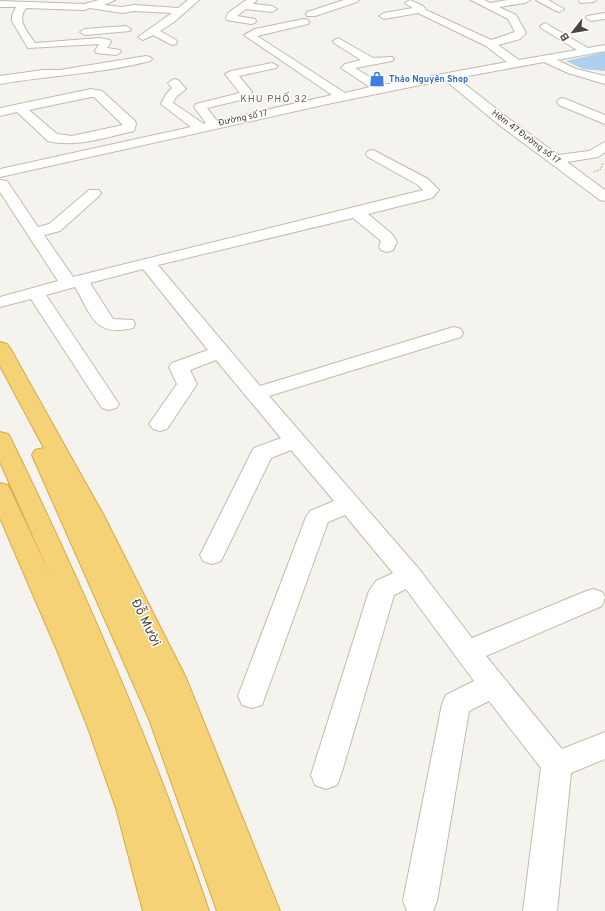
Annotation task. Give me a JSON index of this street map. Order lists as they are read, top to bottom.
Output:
{
  "streets": {
    "highway": ["Đỗ Mười"],
    "street": ["Đường số 17", "Hẻm 47 Đường số 17"]
  },
  "crossings": [
    ["Đường số 17", "Hẻm 47 Đường số 17"]
  ],
  "districts": ["KHU PHỐ 32"],
  "places": {
    "shop": ["Thảo Nguyên Shop"]
  },
  "north": "bottom left"
}
